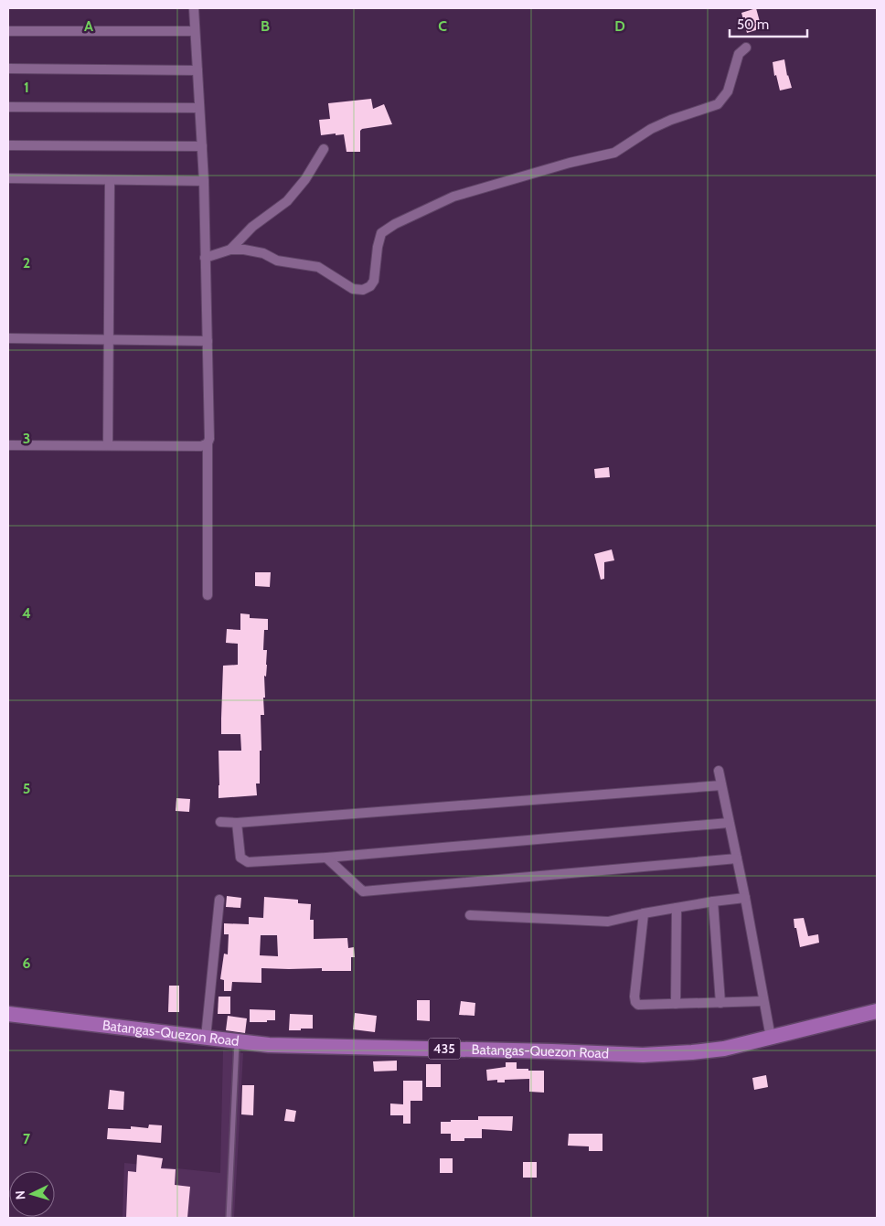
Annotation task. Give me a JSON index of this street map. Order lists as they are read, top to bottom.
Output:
{
  "streets": {
    "main road": ["Batangas-Quezon Road", "435"]
  },
  "scale_bar": "50 m",
  "north": "left",
  "grid": {
    "columns": [
      "A",
      "B",
      "C",
      "D"
    ],
    "rows": [
      "1",
      "2",
      "3",
      "4",
      "5",
      "6",
      "7"
    ]
  }
}
